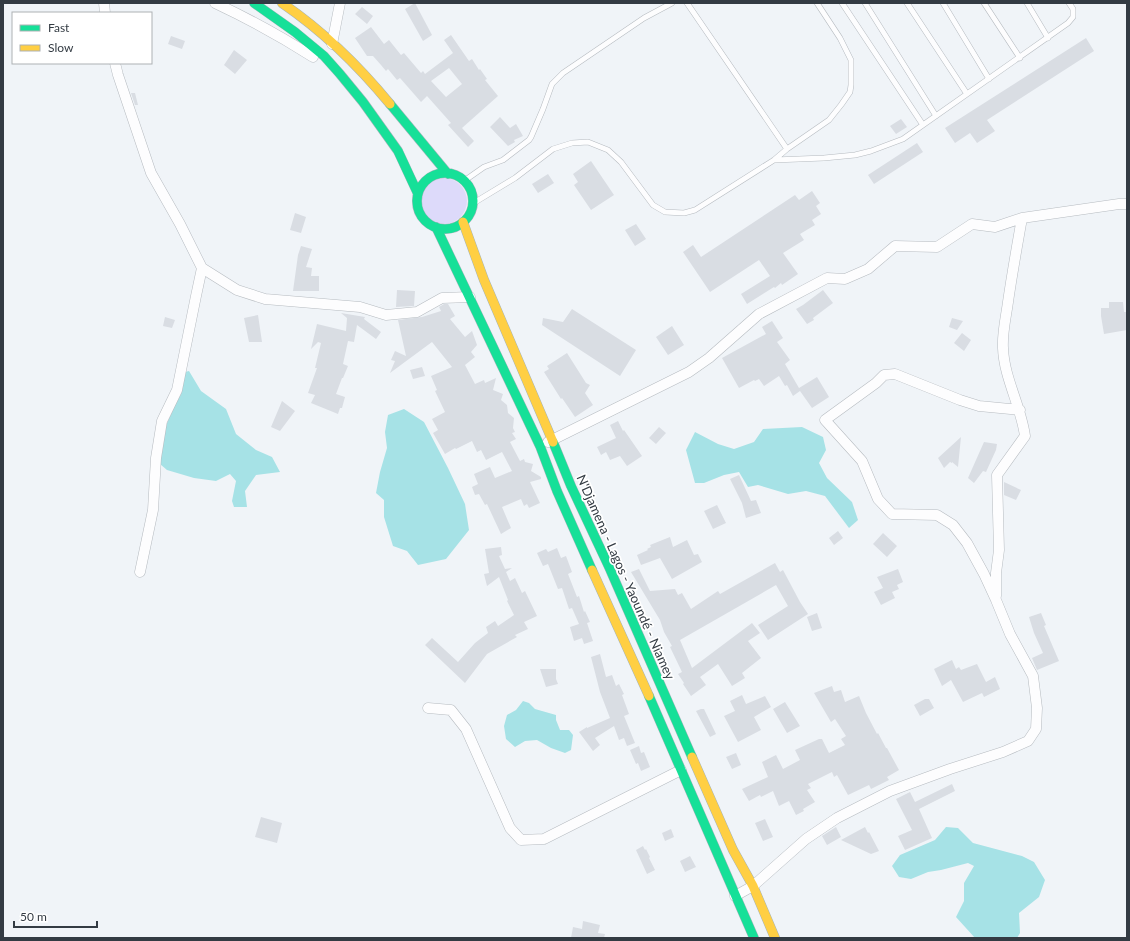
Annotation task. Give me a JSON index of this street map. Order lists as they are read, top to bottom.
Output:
{
  "streets": {
    "highway": ["N'Djamena - Lagos - Yaoundé - Niamey"]
  },
  "legend": ["Fast", "Slow"],
  "scale_bar": "50 m"
}
